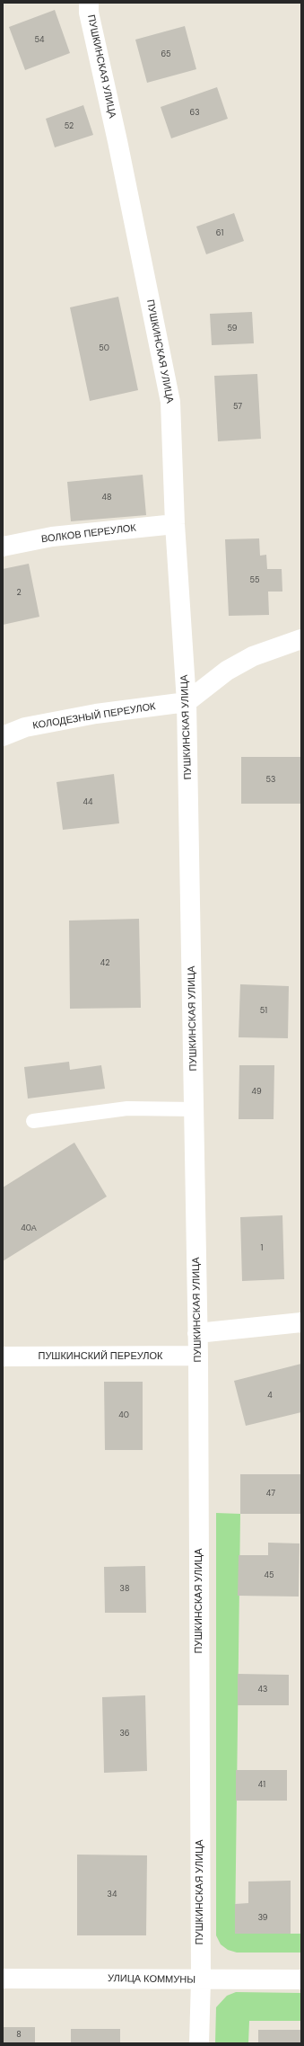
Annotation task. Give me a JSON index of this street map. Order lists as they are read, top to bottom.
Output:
{
  "streets": {
    "street": [
      "ПУШКИНСКАЯ УЛИЦА",
      "ВОЛКОВ ПЕРЕУЛОК",
      "КОЛОДЕЗНЫЙ ПЕРЕУЛОК",
      "ПУШКИНСКИЙ ПЕРЕУЛОК",
      "УЛИЦА КОММУНЫ"
    ]
  },
  "crossings": [
    ["ПУШКИНСКАЯ УЛИЦА", "ВОЛКОВ ПЕРЕУЛОК"],
    ["ПУШКИНСКАЯ УЛИЦА", "КОЛОДЕЗНЫЙ ПЕРЕУЛОК"],
    ["ПУШКИНСКАЯ УЛИЦА", "ПУШКИНСКИЙ ПЕРЕУЛОК"],
    ["ПУШКИНСКАЯ УЛИЦА", "УЛИЦА КОММУНЫ"]
  ],
  "house_numbers": [
    "54",
    "65",
    "63",
    "52",
    "61",
    "59",
    "50",
    "57",
    "48",
    "55",
    "2",
    "53",
    "44",
    "42",
    "51",
    "49",
    "40А",
    "1",
    "4",
    "40",
    "47",
    "45",
    "38",
    "43",
    "36",
    "41",
    "34",
    "39",
    "8"
  ]
}
